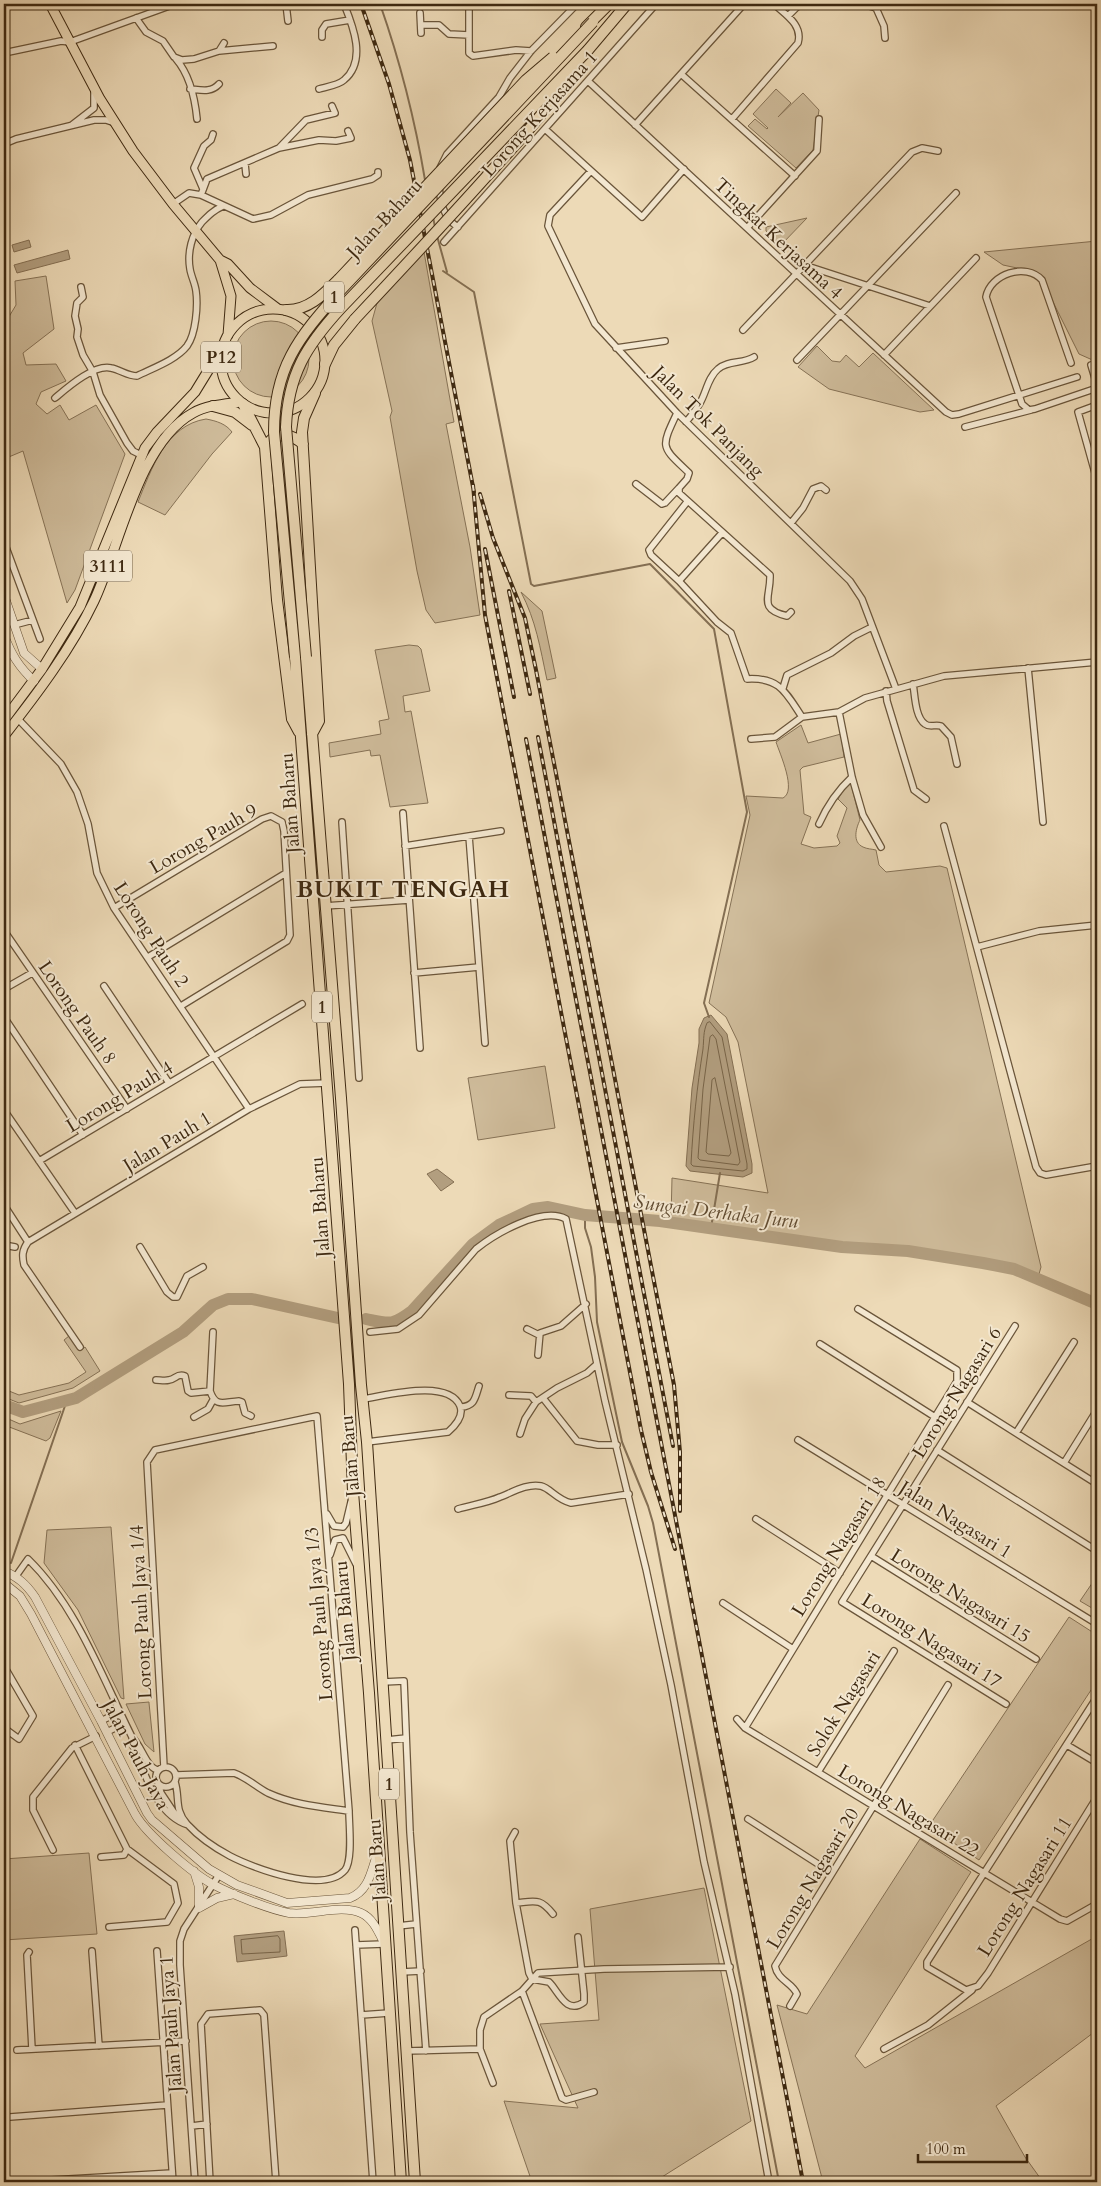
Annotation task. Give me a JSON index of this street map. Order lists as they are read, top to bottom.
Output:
{
  "streets": {
    "highway": ["Jalan Baharu", "1", "Jalan Baru"],
    "main road": ["P12", "3111"],
    "street": [
      "Lorong Kerjasama 1",
      "Tingkat Kerjasama 4",
      "Jalan Tok Panjang",
      "Lorong Pauh 9",
      "Lorong Pauh 2",
      "Lorong Pauh 8",
      "Lorong Pauh 4",
      "Jalan Pauh 1",
      "Lorong Nagasari 6",
      "Jalan Nagasari 1",
      "Lorong Nagasari 18",
      "Lorong Nagasari 15",
      "Lorong Pauh Jaya 1/4",
      "Lorong Pauh Jaya 1/3",
      "Lorong Nagasari 17",
      "Solok Nagasari",
      "Jalan Pauh Jaya",
      "Lorong Nagasari 22",
      "Lorong Nagasari 20",
      "Lorong Nagasari 11",
      "Jalan Pauh Jaya 1"
    ]
  },
  "crossings": [
    ["Lorong Kerjasama 1", "Tingkat Kerjasama 4"],
    ["Jalan Baharu", "1"],
    ["Jalan Baharu", "Jalan Pauh 1"],
    ["Jalan Baharu", "Jalan Baru"],
    ["Jalan Baharu", "Jalan Pauh Jaya"],
    ["P12", "3111"],
    ["3111", "Lorong Pauh 2"],
    ["Lorong Pauh 9", "Lorong Pauh 2"],
    ["Lorong Pauh 2", "Lorong Pauh 4"],
    ["Lorong Pauh 2", "Jalan Pauh 1"],
    ["Lorong Pauh 8", "Lorong Pauh 4"],
    ["Lorong Nagasari 6", "Jalan Nagasari 1"],
    ["Lorong Nagasari 6", "Lorong Nagasari 15"],
    ["Lorong Nagasari 6", "Lorong Nagasari 17"],
    ["Jalan Baru", "Jalan Pauh Jaya"],
    ["Jalan Nagasari 1", "Lorong Nagasari 18"],
    ["Lorong Nagasari 18", "Lorong Nagasari 22"],
    ["Lorong Pauh Jaya 1/4", "Lorong Pauh Jaya 1/3"],
    ["Solok Nagasari", "Lorong Nagasari 22"],
    ["Jalan Pauh Jaya", "Jalan Pauh Jaya 1"],
    ["Lorong Nagasari 22", "Lorong Nagasari 20"],
    ["Lorong Nagasari 22", "Lorong Nagasari 11"]
  ],
  "districts": ["BUKIT TENGAH"],
  "water": ["Sungai Derhaka Juru"],
  "scale_bar": "100 m"
}
